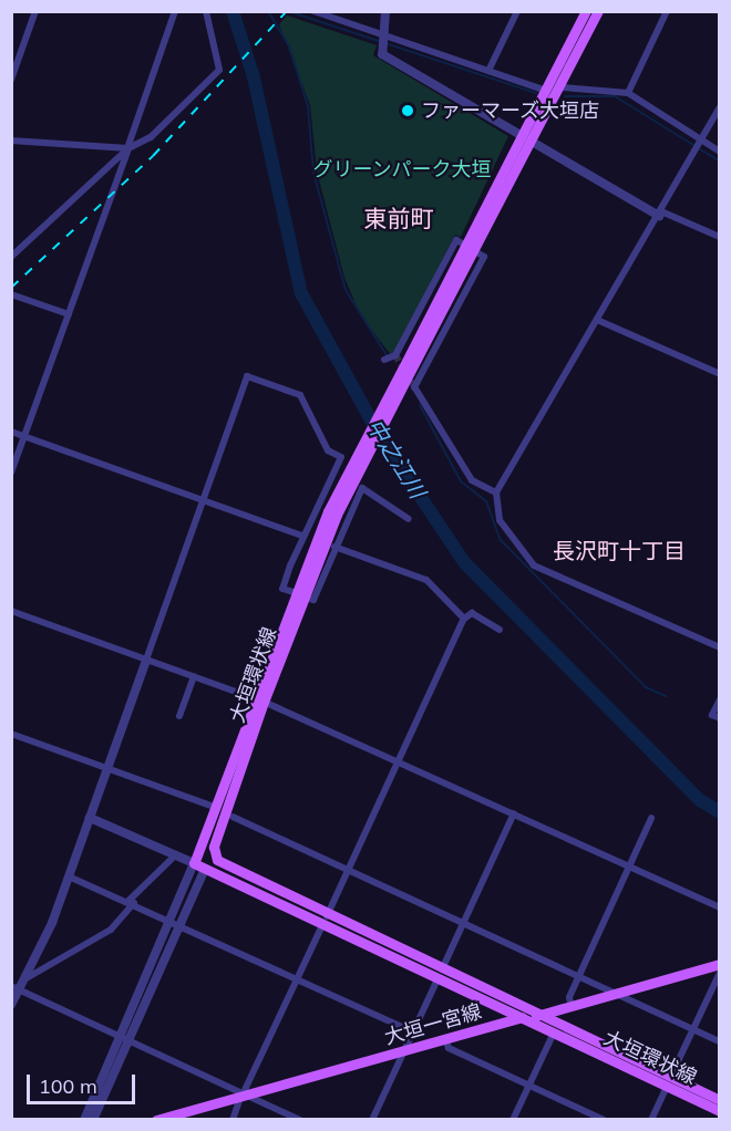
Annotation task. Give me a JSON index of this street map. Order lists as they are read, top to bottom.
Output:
{
  "streets": {
    "main road": ["大垣環状線", "大垣一宮線"]
  },
  "crossings": [
    ["大垣環状線", "大垣一宮線"]
  ],
  "districts": ["東前町", "長沢町十丁目"],
  "water": ["中之江川"],
  "parks": ["グリーンパーク大垣"],
  "places": ["ファーマーズ大垣店"],
  "scale_bar": "100 m"
}
